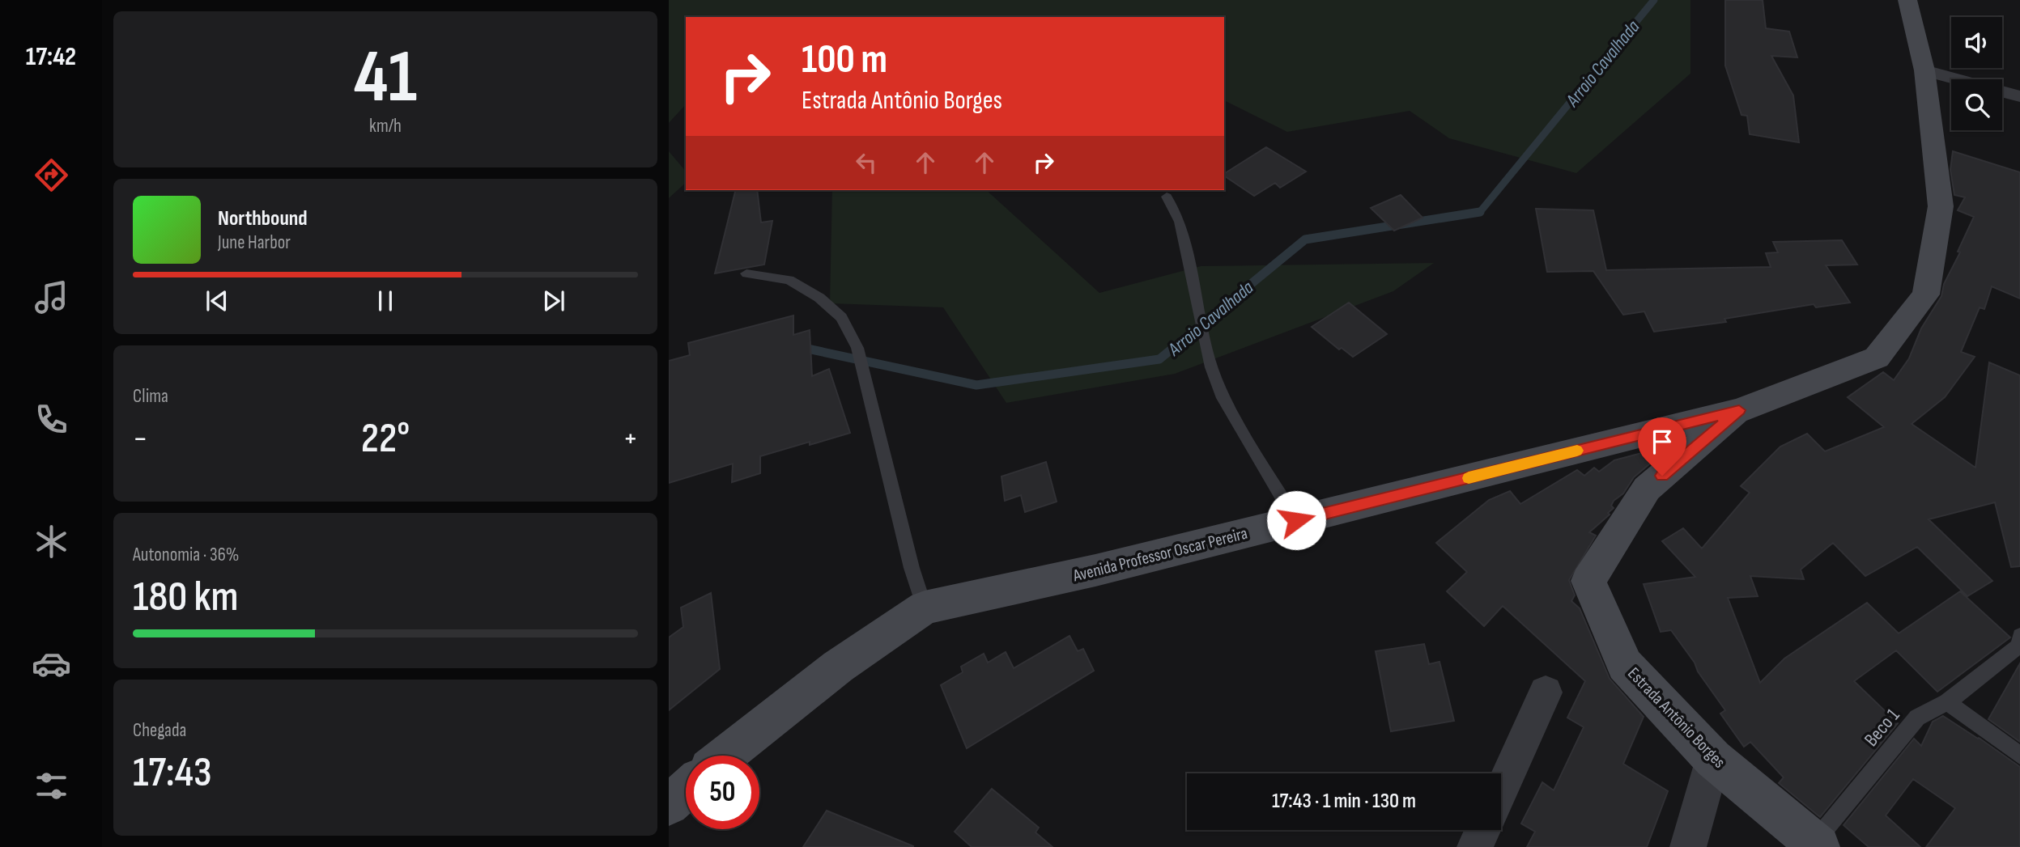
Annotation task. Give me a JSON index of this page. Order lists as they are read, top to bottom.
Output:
{
  "streets": {
    "main road": ["Avenida Professor Oscar Pereira", "Estrada Antônio Borges"],
    "lane": ["Beco 1"]
  },
  "crossings": [
    ["Avenida Professor Oscar Pereira", "Estrada Antônio Borges"],
    ["Estrada Antônio Borges", "Beco 1"]
  ],
  "water": ["Arroio Cavalhada"],
  "page": {
    "tabs": "17:42",
    "tile": [
      ["41", "km/h"],
      "Clima",
      ["Autonomia · 36%", "180 km"],
      ["Chegada", "17:43"]
    ],
    "turn": ["100 m", "Estrada Antônio Borges"],
    "song": ["Northbound", "June Harbor"],
    "heat": ["−", "22°", "+"],
    "limit": "50",
    "trip": "17:43 · 1 min · 130 m"
  }
}
